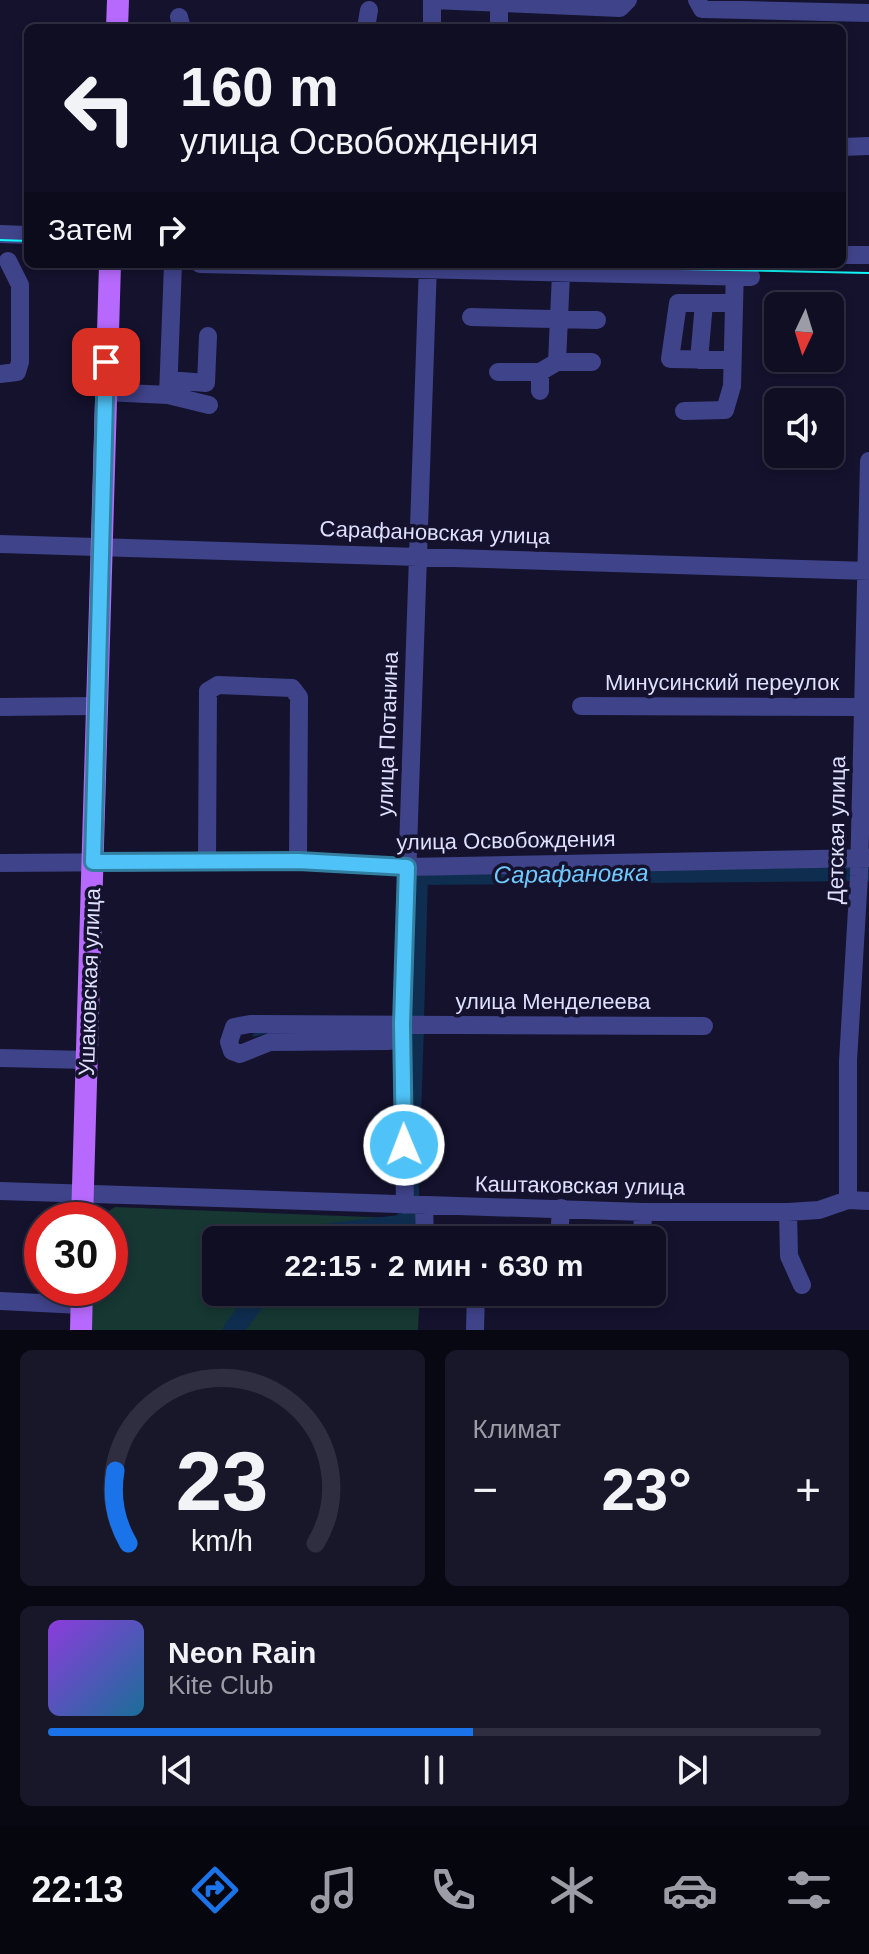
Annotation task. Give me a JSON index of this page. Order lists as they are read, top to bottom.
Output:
{
  "streets": {
    "main road": ["Ушаковская улица"],
    "street": [
      "Сарафановская улица",
      "Минусинский переулок",
      "улица Потанина",
      "Детская улица",
      "улица Освобождения",
      "улица Менделеева",
      "Каштаковская улица"
    ]
  },
  "crossings": [
    ["Сарафановская улица", "улица Потанина"],
    ["Сарафановская улица", "Детская улица"],
    ["Сарафановская улица", "Ушаковская улица"],
    ["Минусинский переулок", "Детская улица"],
    ["улица Потанина", "улица Освобождения"],
    ["улица Потанина", "улица Менделеева"],
    ["улица Потанина", "Каштаковская улица"],
    ["Детская улица", "улица Освобождения"],
    ["Детская улица", "Каштаковская улица"],
    ["улица Освобождения", "Ушаковская улица"],
    ["Ушаковская улица", "Каштаковская улица"]
  ],
  "water": ["Сарафановка"],
  "north": "bottom",
  "page": {
    "turn": ["160 m", "улица Освобождения"],
    "then": "Затем",
    "limit": "30",
    "trip": "22:15 · 2 мин · 630 m",
    "tile": "Климат",
    "heat": ["−", "23°", "+"],
    "song": ["Neon Rain", "Kite Club"],
    "tabs": "22:13",
    "gauge": ["23", "km/h"]
  }
}
